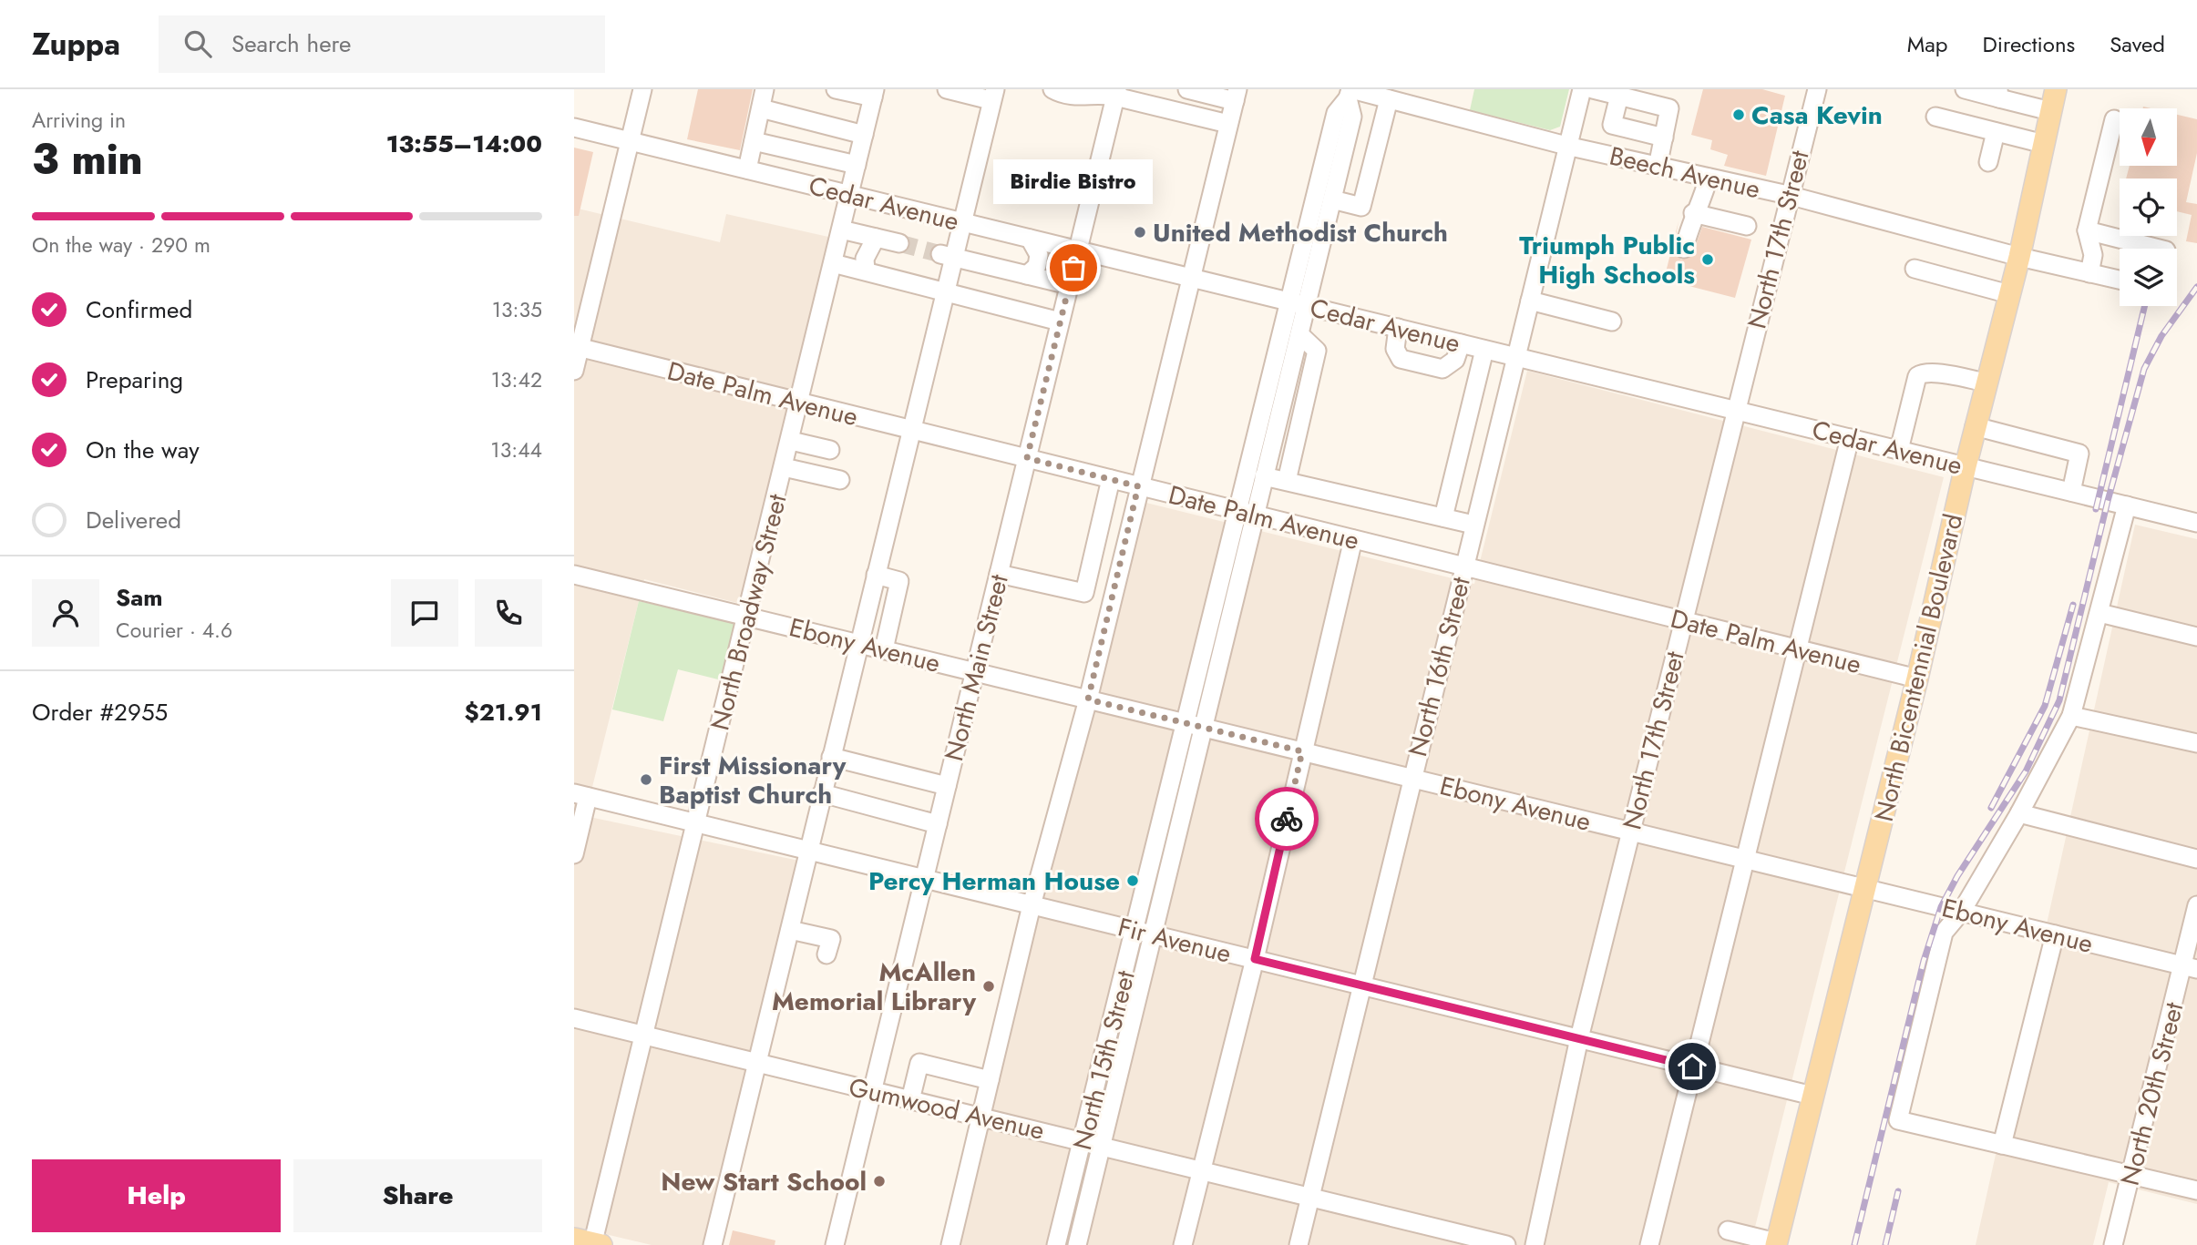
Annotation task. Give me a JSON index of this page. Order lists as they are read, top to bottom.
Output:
{
  "streets": {
    "main road": ["North Bicentennial Boulevard"],
    "street": [
      "Beech Avenue",
      "Cedar Avenue",
      "North 17th Street",
      "Date Palm Avenue",
      "North Broadway Street",
      "Ebony Avenue",
      "North 16th Street",
      "North Main Street",
      "Fir Avenue",
      "North 15th Street",
      "North 20th Street",
      "Gumwood Avenue"
    ]
  },
  "crossings": [
    ["Beech Avenue", "North 17th Street"],
    ["Beech Avenue", "North 16th Street"],
    ["Beech Avenue", "North Bicentennial Boulevard"],
    ["Beech Avenue", "North 15th Street"],
    ["Cedar Avenue", "North 17th Street"],
    ["Cedar Avenue", "North Broadway Street"],
    ["Cedar Avenue", "North 16th Street"],
    ["Cedar Avenue", "North Main Street"],
    ["Cedar Avenue", "North Bicentennial Boulevard"],
    ["Cedar Avenue", "North 15th Street"],
    ["North 17th Street", "Date Palm Avenue"],
    ["North 17th Street", "Ebony Avenue"],
    ["North 17th Street", "Fir Avenue"],
    ["Date Palm Avenue", "North Broadway Street"],
    ["Date Palm Avenue", "North 16th Street"],
    ["Date Palm Avenue", "North Main Street"],
    ["Date Palm Avenue", "North Bicentennial Boulevard"],
    ["Date Palm Avenue", "North 15th Street"],
    ["North Broadway Street", "Ebony Avenue"],
    ["North Broadway Street", "Fir Avenue"],
    ["North Broadway Street", "Gumwood Avenue"],
    ["Ebony Avenue", "North 16th Street"],
    ["Ebony Avenue", "North Main Street"],
    ["Ebony Avenue", "North Bicentennial Boulevard"],
    ["Ebony Avenue", "North 15th Street"],
    ["Ebony Avenue", "North 20th Street"],
    ["North 16th Street", "Fir Avenue"],
    ["North 16th Street", "Gumwood Avenue"],
    ["North Main Street", "Fir Avenue"],
    ["North Main Street", "Gumwood Avenue"],
    ["North Bicentennial Boulevard", "Fir Avenue"],
    ["Fir Avenue", "North 15th Street"],
    ["North 15th Street", "Gumwood Avenue"]
  ],
  "places": [
    "Casa Kevin",
    "United Methodist Church",
    "Triumph Public High Schools",
    "Birdie Bistro",
    "First Missionary Baptist Church",
    "Percy Herman House",
    "McAllen Memorial Library",
    "New Start School"
  ],
  "north": "bottom",
  "page": {
    "header": "Zuppa",
    "search": "Search here",
    "nav": ["Map", "Directions", "Saved"],
    "heading": ["3 min", "Arriving in", "13:55–14:00"],
    "panel": [
      "Sam",
      "Courier · 4.6",
      "Order #2955",
      "$21.91"
    ],
    "bubble": "Birdie Bistro",
    "bar": "On the way · 290 m",
    "list": [
      ["Confirmed", "13:35"],
      ["Preparing", "13:42"],
      ["On the way", "13:44"],
      "Delivered"
    ],
    "buttons": ["Help", "Share"]
  }
}
